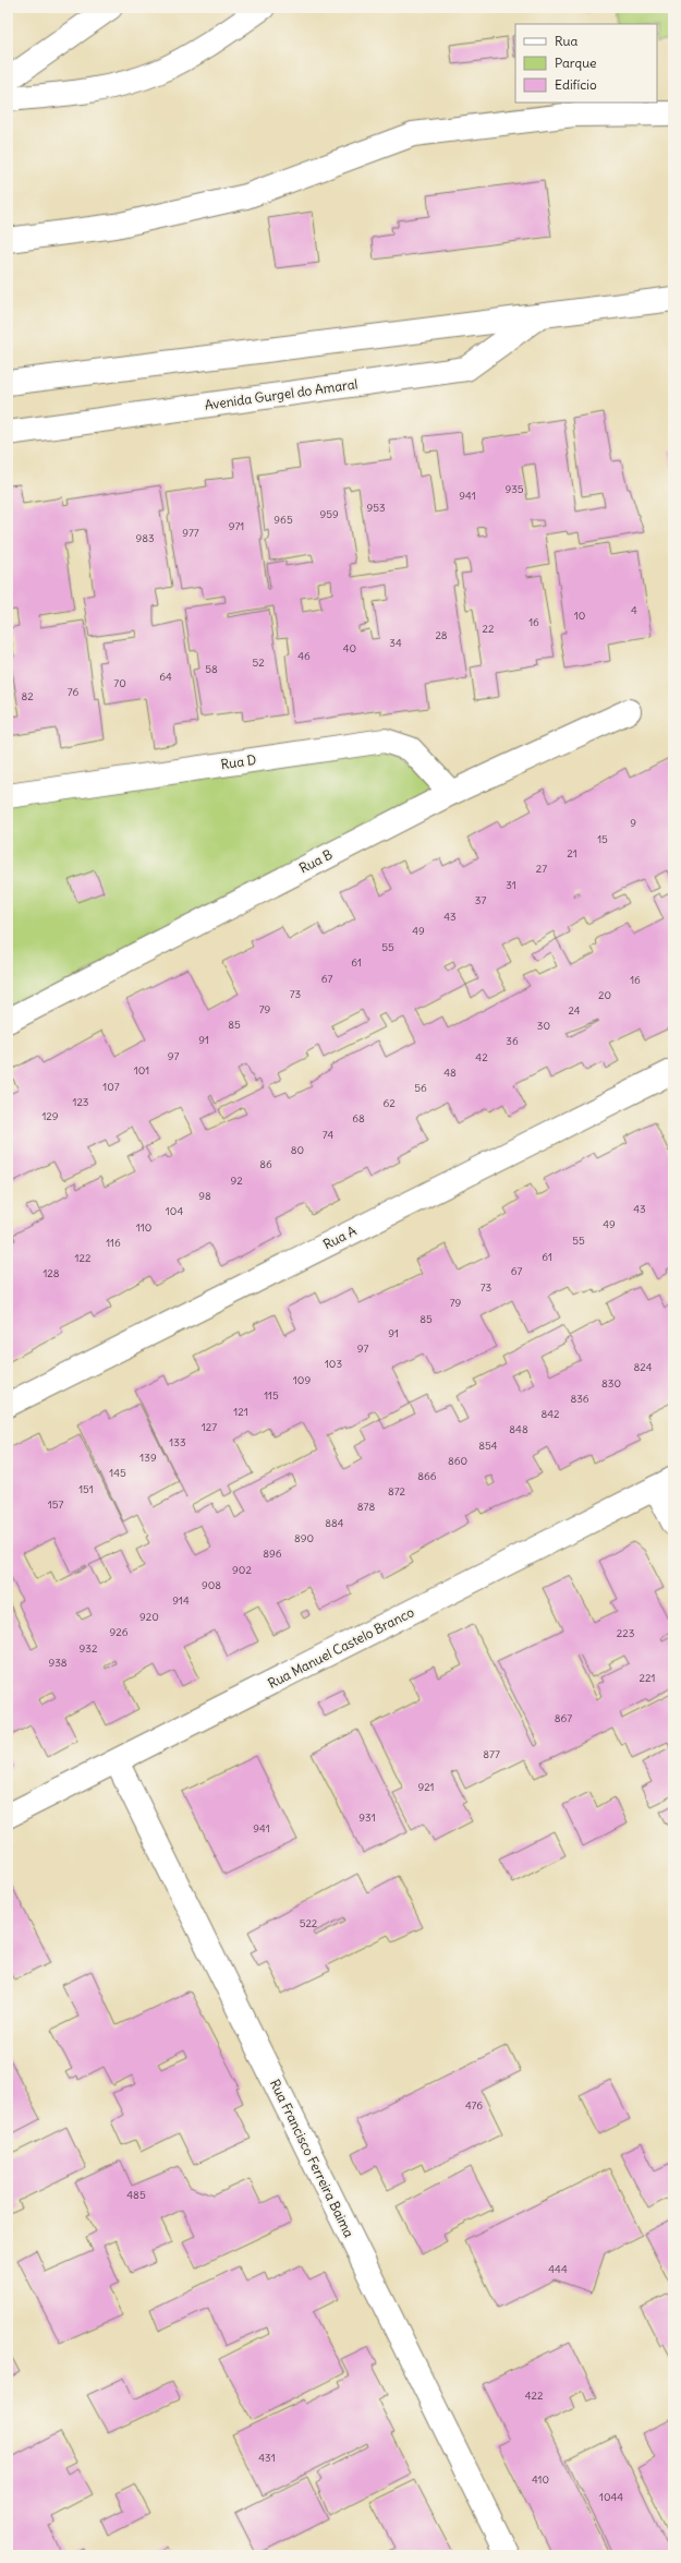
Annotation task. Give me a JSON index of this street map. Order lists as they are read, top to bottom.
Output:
{
  "streets": {
    "street": [
      "Avenida Gurgel do Amaral",
      "Rua D",
      "Rua B",
      "Rua A",
      "Rua Manuel Castelo Branco",
      "Rua Francisco Ferreira Baima"
    ]
  },
  "crossings": [
    ["Rua D", "Rua B"],
    ["Rua Manuel Castelo Branco", "Rua Francisco Ferreira Baima"]
  ],
  "house_numbers": [
    "935",
    "941",
    "953",
    "959",
    "965",
    "971",
    "977",
    "983",
    "4",
    "10",
    "16",
    "22",
    "28",
    "34",
    "40",
    "46",
    "52",
    "58",
    "64",
    "70",
    "76",
    "82",
    "9",
    "15",
    "21",
    "27",
    "31",
    "37",
    "43",
    "49",
    "55",
    "61",
    "67",
    "16",
    "73",
    "20",
    "79",
    "24",
    "85",
    "30",
    "91",
    "36",
    "97",
    "42",
    "101",
    "48",
    "107",
    "56",
    "123",
    "62",
    "129",
    "68",
    "74",
    "80",
    "86",
    "92",
    "98",
    "43",
    "104",
    "49",
    "110",
    "55",
    "116",
    "61",
    "122",
    "67",
    "128",
    "73",
    "79",
    "85",
    "91",
    "97",
    "103",
    "824",
    "109",
    "830",
    "115",
    "836",
    "121",
    "842",
    "127",
    "848",
    "133",
    "854",
    "139",
    "860",
    "145",
    "866",
    "151",
    "872",
    "157",
    "878",
    "884",
    "890",
    "896",
    "902",
    "908",
    "914",
    "920",
    "926",
    "223",
    "932",
    "938",
    "221",
    "867",
    "877",
    "921",
    "931",
    "941",
    "522",
    "476",
    "485",
    "444",
    "422",
    "431",
    "410",
    "1044"
  ],
  "legend": ["Rua", "Parque", "Edifício"]
}
